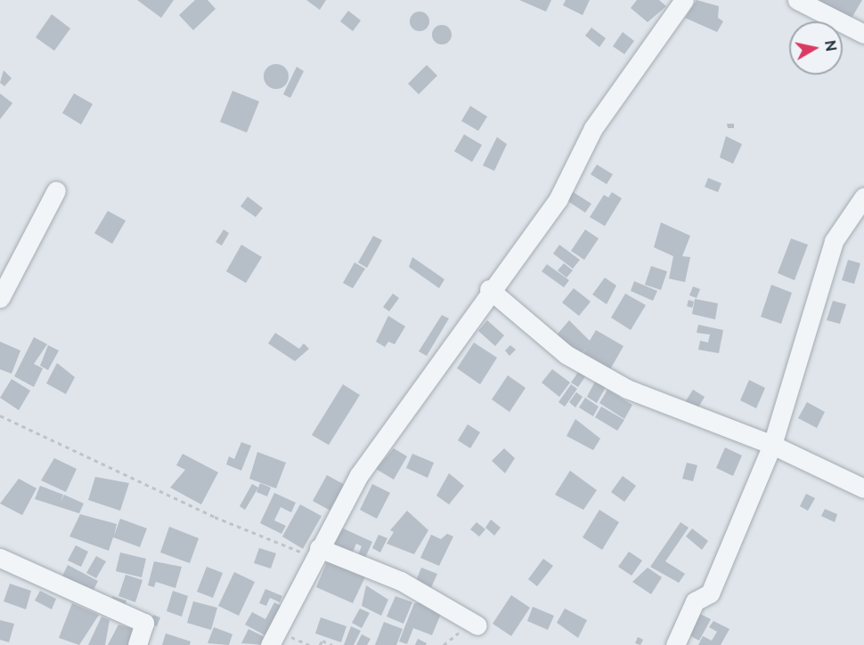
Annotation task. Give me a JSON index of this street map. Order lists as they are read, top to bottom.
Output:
{
  "north": "right"
}
